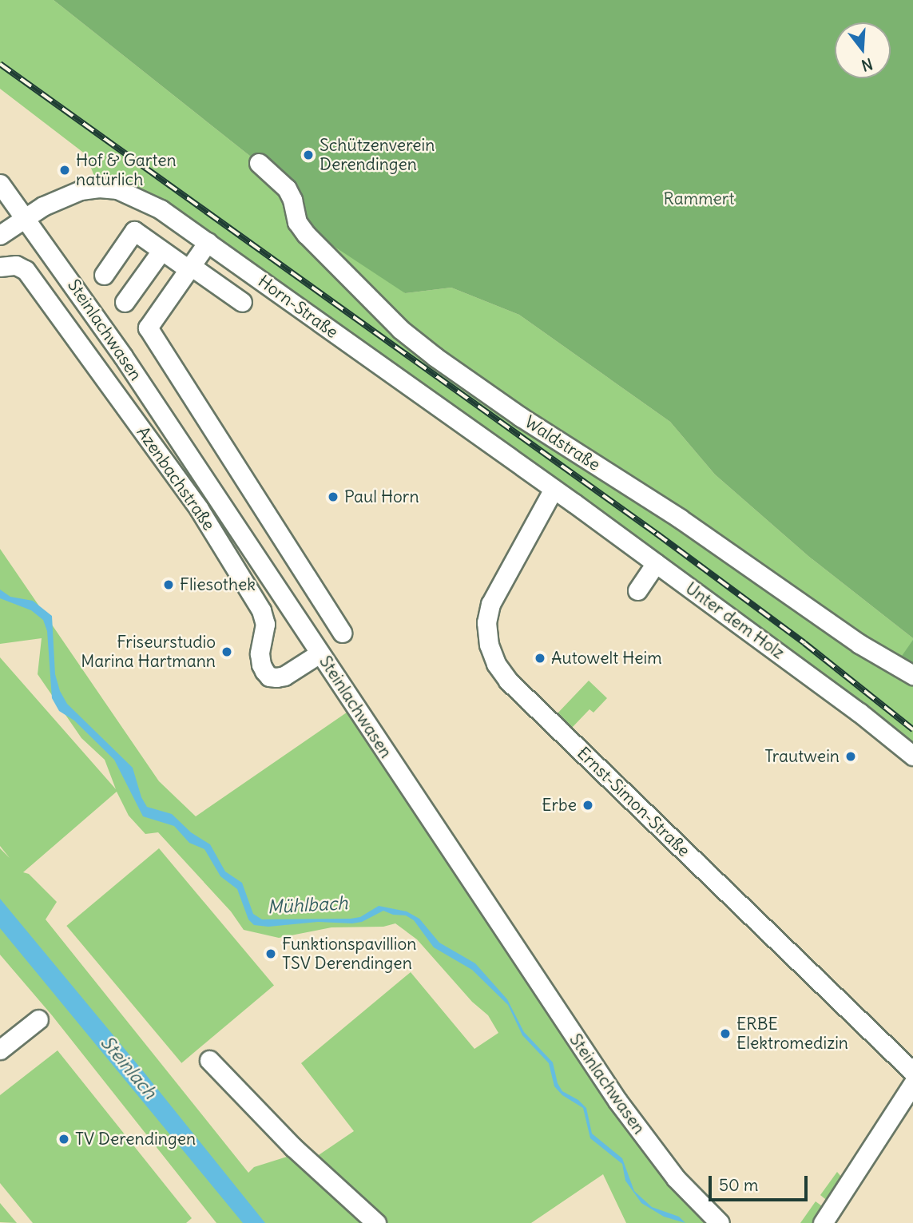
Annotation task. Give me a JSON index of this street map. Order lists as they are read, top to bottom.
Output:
{
  "streets": {
    "street": [
      "Horn-Straße",
      "Steinlachwasen",
      "Waldstraße",
      "Azenbachstraße",
      "Unter dem Holz",
      "Ernst-Simon-Straße"
    ]
  },
  "crossings": [
    ["Horn-Straße", "Steinlachwasen"],
    ["Horn-Straße", "Unter dem Holz"],
    ["Horn-Straße", "Ernst-Simon-Straße"],
    ["Steinlachwasen", "Azenbachstraße"],
    ["Unter dem Holz", "Ernst-Simon-Straße"]
  ],
  "water": ["Mühlbach", "Steinlach"],
  "parks": ["Rammert"],
  "places": [
    "Schützenverein Derendingen",
    "Hof & Garten natürlich",
    "Paul Horn",
    "Fliesothek",
    "Friseurstudio Marina Hartmann",
    "Autowelt Heim",
    "Trautwein",
    "Erbe",
    "Funktionspavillion TSV Derendingen",
    "ERBE Elektromedizin",
    "TV Derendingen"
  ],
  "scale_bar": "50 m",
  "north": "bottom"
}
